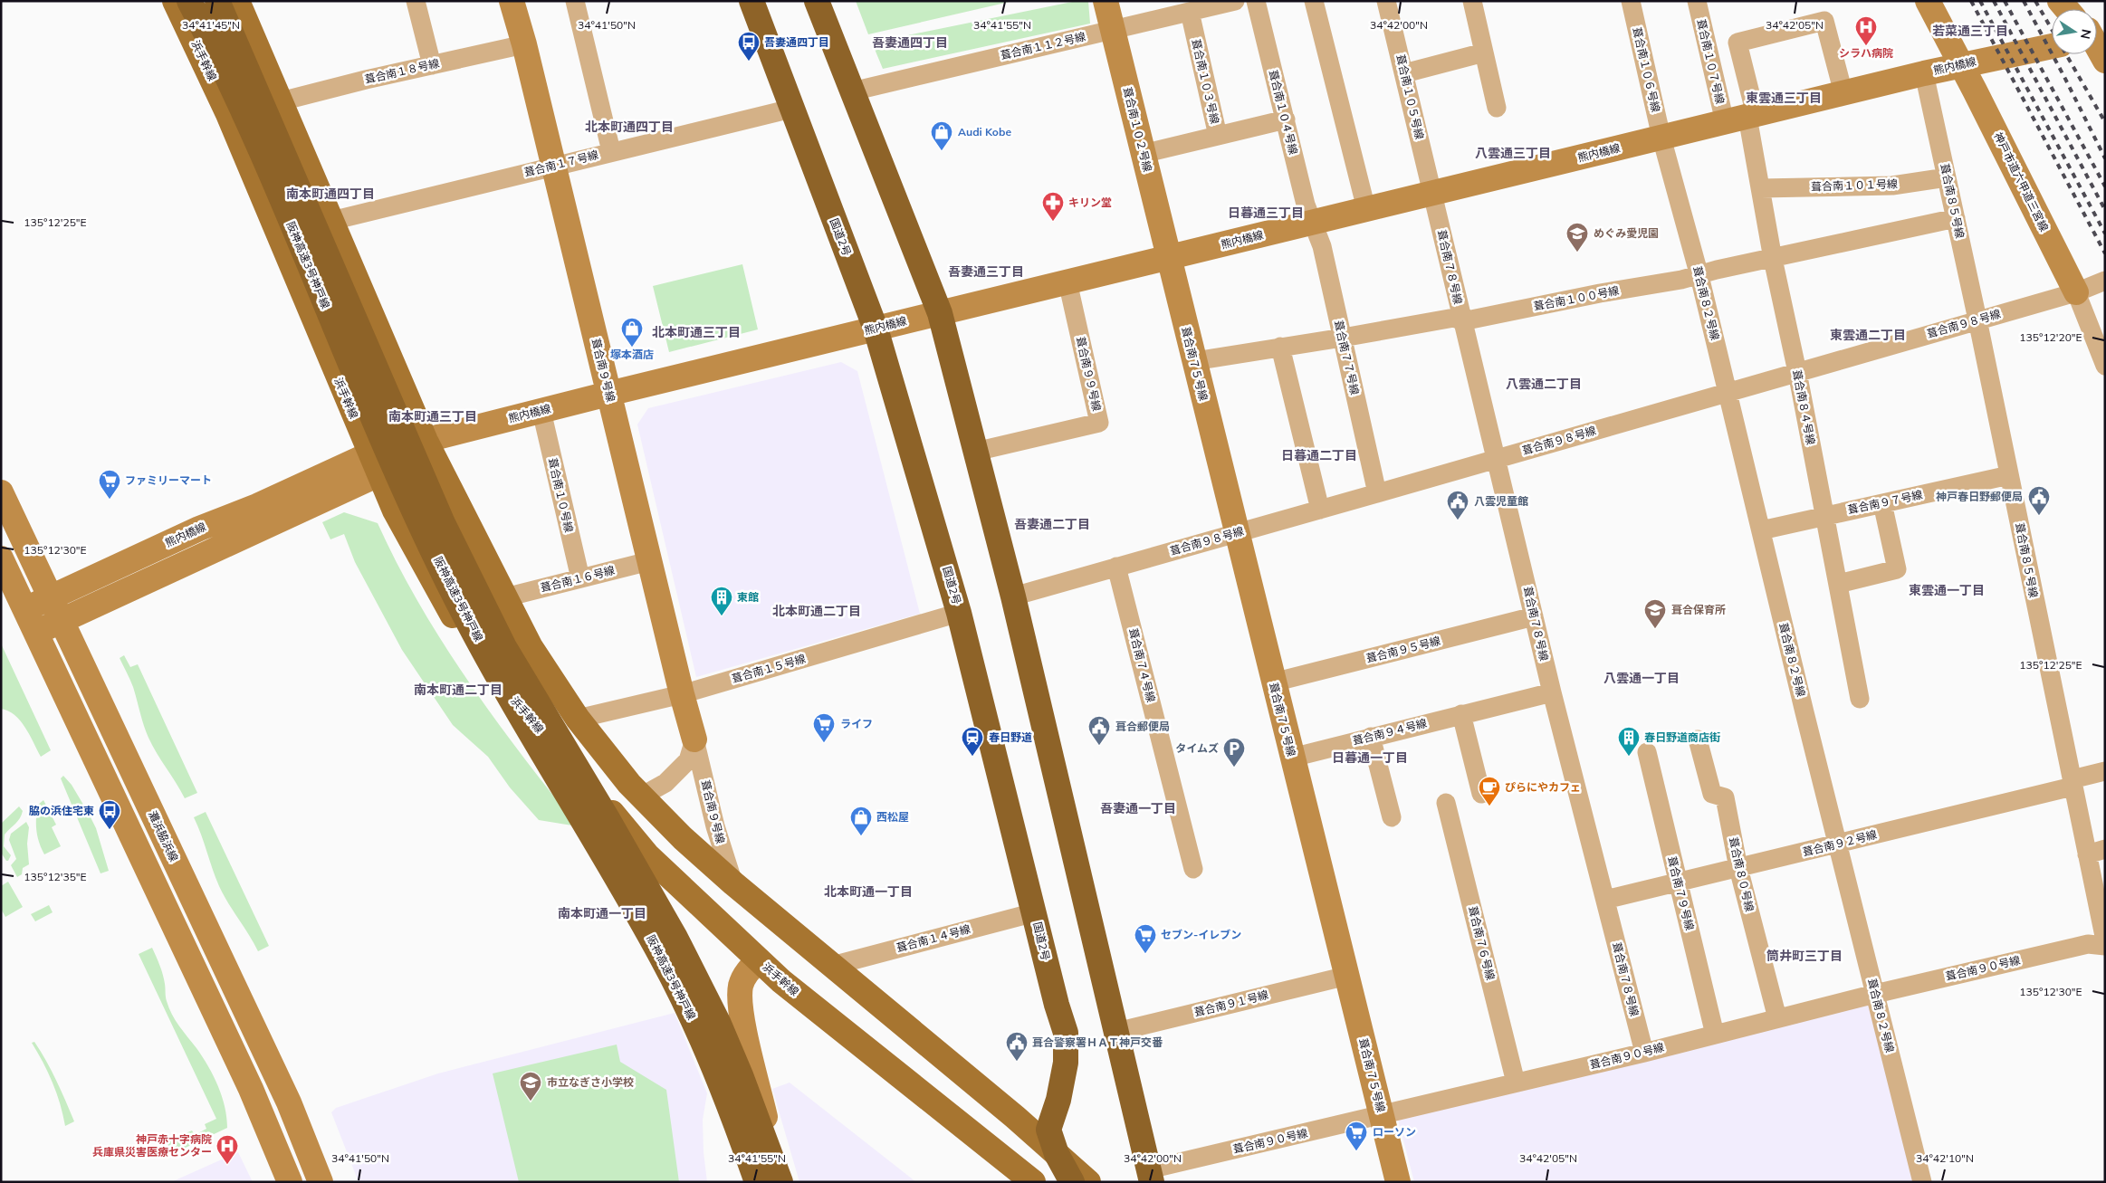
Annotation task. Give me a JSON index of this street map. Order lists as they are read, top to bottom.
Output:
{
  "streets": {
    "highway": ["国道2号", "阪神高速3号神戸線"],
    "main road": ["浜手幹線"],
    "street": [
      "葺合南１１２号線",
      "葺合南１０７号線",
      "熊内橋線",
      "葺合南１０６号線",
      "葺合南１８号線",
      "葺合南１０３号線",
      "葺合南１０５号線",
      "葺合南１０４号線",
      "葺合南１０２号線",
      "葺合南１７号線",
      "神戸市道六甲道三宮線",
      "葺合南１０１号線",
      "葺合南８５号線",
      "葺合南７８号線",
      "葺合南１００号線",
      "葺合南８２号線",
      "葺合南９８号線",
      "葺合南７７号線",
      "葺合南７５号線",
      "葺合南９号線",
      "葺合南９９号線",
      "葺合南８４号線",
      "葺合南１０号線",
      "葺合南９７号線",
      "葺合南１６号線",
      "葺合南９５号線",
      "葺合南７４号線",
      "葺合南１５号線",
      "葺合南９４号線",
      "灘浜脇浜線",
      "葺合南９２号線",
      "葺合南８０号線",
      "葺合南７９号線",
      "葺合南１４号線",
      "葺合南７６号線",
      "葺合南９０号線",
      "葺合南９１号線"
    ]
  },
  "crossings": [
    ["葺合南１１２号線", "葺合南１０３号線"],
    ["葺合南１１２号線", "葺合南１０２号線"],
    ["浜手幹線", "熊内橋線"],
    ["葺合南１０７号線", "熊内橋線"],
    ["葺合南１０７号線", "葺合南８４号線"],
    ["熊内橋線", "葺合南１０６号線"],
    ["熊内橋線", "葺合南１０５号線"],
    ["熊内橋線", "葺合南１０４号線"],
    ["熊内橋線", "葺合南１０２号線"],
    ["熊内橋線", "神戸市道六甲道三宮線"],
    ["熊内橋線", "葺合南８５号線"],
    ["熊内橋線", "国道2号"],
    ["熊内橋線", "葺合南７８号線"],
    ["熊内橋線", "葺合南８２号線"],
    ["熊内橋線", "葺合南７７号線"],
    ["熊内橋線", "葺合南７５号線"],
    ["熊内橋線", "葺合南９号線"],
    ["熊内橋線", "葺合南９９号線"],
    ["熊内橋線", "葺合南８４号線"],
    ["熊内橋線", "葺合南１０号線"],
    ["熊内橋線", "灘浜脇浜線"],
    ["葺合南１０６号線", "葺合南８２号線"],
    ["葺合南１８号線", "葺合南９号線"],
    ["葺合南１０３号線", "葺合南１０４号線"],
    ["葺合南１０５号線", "葺合南７８号線"],
    ["葺合南１０４号線", "葺合南７７号線"],
    ["葺合南１０２号線", "葺合南７５号線"],
    ["葺合南１７号線", "国道2号"],
    ["葺合南１７号線", "葺合南９号線"],
    ["神戸市道六甲道三宮線", "葺合南９８号線"],
    ["葺合南１０１号線", "葺合南８５号線"],
    ["葺合南１０１号線", "葺合南８４号線"],
    ["葺合南８５号線", "葺合南１００号線"],
    ["葺合南８５号線", "葺合南９８号線"],
    ["葺合南８５号線", "葺合南９７号線"],
    ["葺合南８５号線", "葺合南９２号線"],
    ["国道2号", "葺合南１５号線"],
    ["国道2号", "葺合南１４号線"],
    ["葺合南７８号線", "葺合南１００号線"],
    ["葺合南７８号線", "葺合南９８号線"],
    ["葺合南７８号線", "葺合南９５号線"],
    ["葺合南７８号線", "葺合南９４号線"],
    ["葺合南７８号線", "葺合南９２号線"],
    ["葺合南７８号線", "葺合南９０号線"],
    ["葺合南１００号線", "葺合南８２号線"],
    ["葺合南１００号線", "葺合南７７号線"],
    ["葺合南１００号線", "葺合南７５号線"],
    ["葺合南１００号線", "葺合南８４号線"],
    ["葺合南８２号線", "葺合南９８号線"],
    ["葺合南８２号線", "葺合南９７号線"],
    ["葺合南８２号線", "葺合南９２号線"],
    ["葺合南８２号線", "葺合南９０号線"],
    ["葺合南９８号線", "葺合南７７号線"],
    ["葺合南９８号線", "葺合南７５号線"],
    ["葺合南９８号線", "葺合南８４号線"],
    ["葺合南９８号線", "葺合南７４号線"],
    ["葺合南７５号線", "葺合南９５号線"],
    ["葺合南７５号線", "葺合南９４号線"],
    ["葺合南７５号線", "葺合南９０号線"],
    ["葺合南７５号線", "葺合南９１号線"],
    ["葺合南９号線", "葺合南１６号線"],
    ["葺合南９号線", "葺合南１５号線"],
    ["葺合南８４号線", "葺合南９７号線"],
    ["葺合南１０号線", "葺合南１６号線"],
    ["葺合南９２号線", "葺合南８０号線"],
    ["葺合南９２号線", "葺合南７９号線"],
    ["葺合南８０号線", "葺合南９０号線"],
    ["葺合南７９号線", "葺合南９０号線"],
    ["葺合南７６号線", "葺合南９０号線"]
  ],
  "districts": [
    "若菜通三丁目",
    "吾妻通四丁目",
    "東雲通三丁目",
    "北本町通四丁目",
    "八雲通三丁目",
    "南本町通四丁目",
    "日暮通三丁目",
    "吾妻通三丁目",
    "北本町通三丁目",
    "東雲通二丁目",
    "八雲通二丁目",
    "南本町通三丁目",
    "日暮通二丁目",
    "吾妻通二丁目",
    "東雲通一丁目",
    "北本町通二丁目",
    "八雲通一丁目",
    "南本町通二丁目",
    "日暮通一丁目",
    "吾妻通一丁目",
    "北本町通一丁目",
    "南本町通一丁目",
    "筒井町三丁目"
  ],
  "places": {
    "hospital": ["シラハ病院", "神戸赤十字病院 兵庫県災害医療センター"],
    "bus stop": ["吾妻通四丁目", "脇の浜住宅東"],
    "shop": ["Audi Kobe", "塚本酒店", "西松屋"],
    "pharmacy": ["キリン堂"],
    "school or university": ["めぐみ愛児園", "葺合保育所", "市立なぎさ小学校"],
    "supermarket": [
      "ファミリーマート",
      "ライフ",
      "セブン-イレブン",
      "ローソン"
    ],
    "public building": [
      "神戸春日野郵便局",
      "八雲児童館",
      "葺合郵便局",
      "葺合警察署ＨＡＴ神戸交番"
    ],
    "building": ["東館", "春日野道商店街"],
    "station": ["春日野道"],
    "parking": ["タイムズ"],
    "cafe": ["ぴらにやカフェ"]
  },
  "north": "right",
  "coordinates": [
    "34°41'45\"N",
    "34°41'50\"N",
    "34°41'55\"N",
    "34°42'00\"N",
    "34°42'05\"N",
    "135°12'25\"E",
    "135°12'20\"E",
    "135°12'30\"E",
    "135°12'35\"E",
    "34°42'10\"N"
  ]
}
